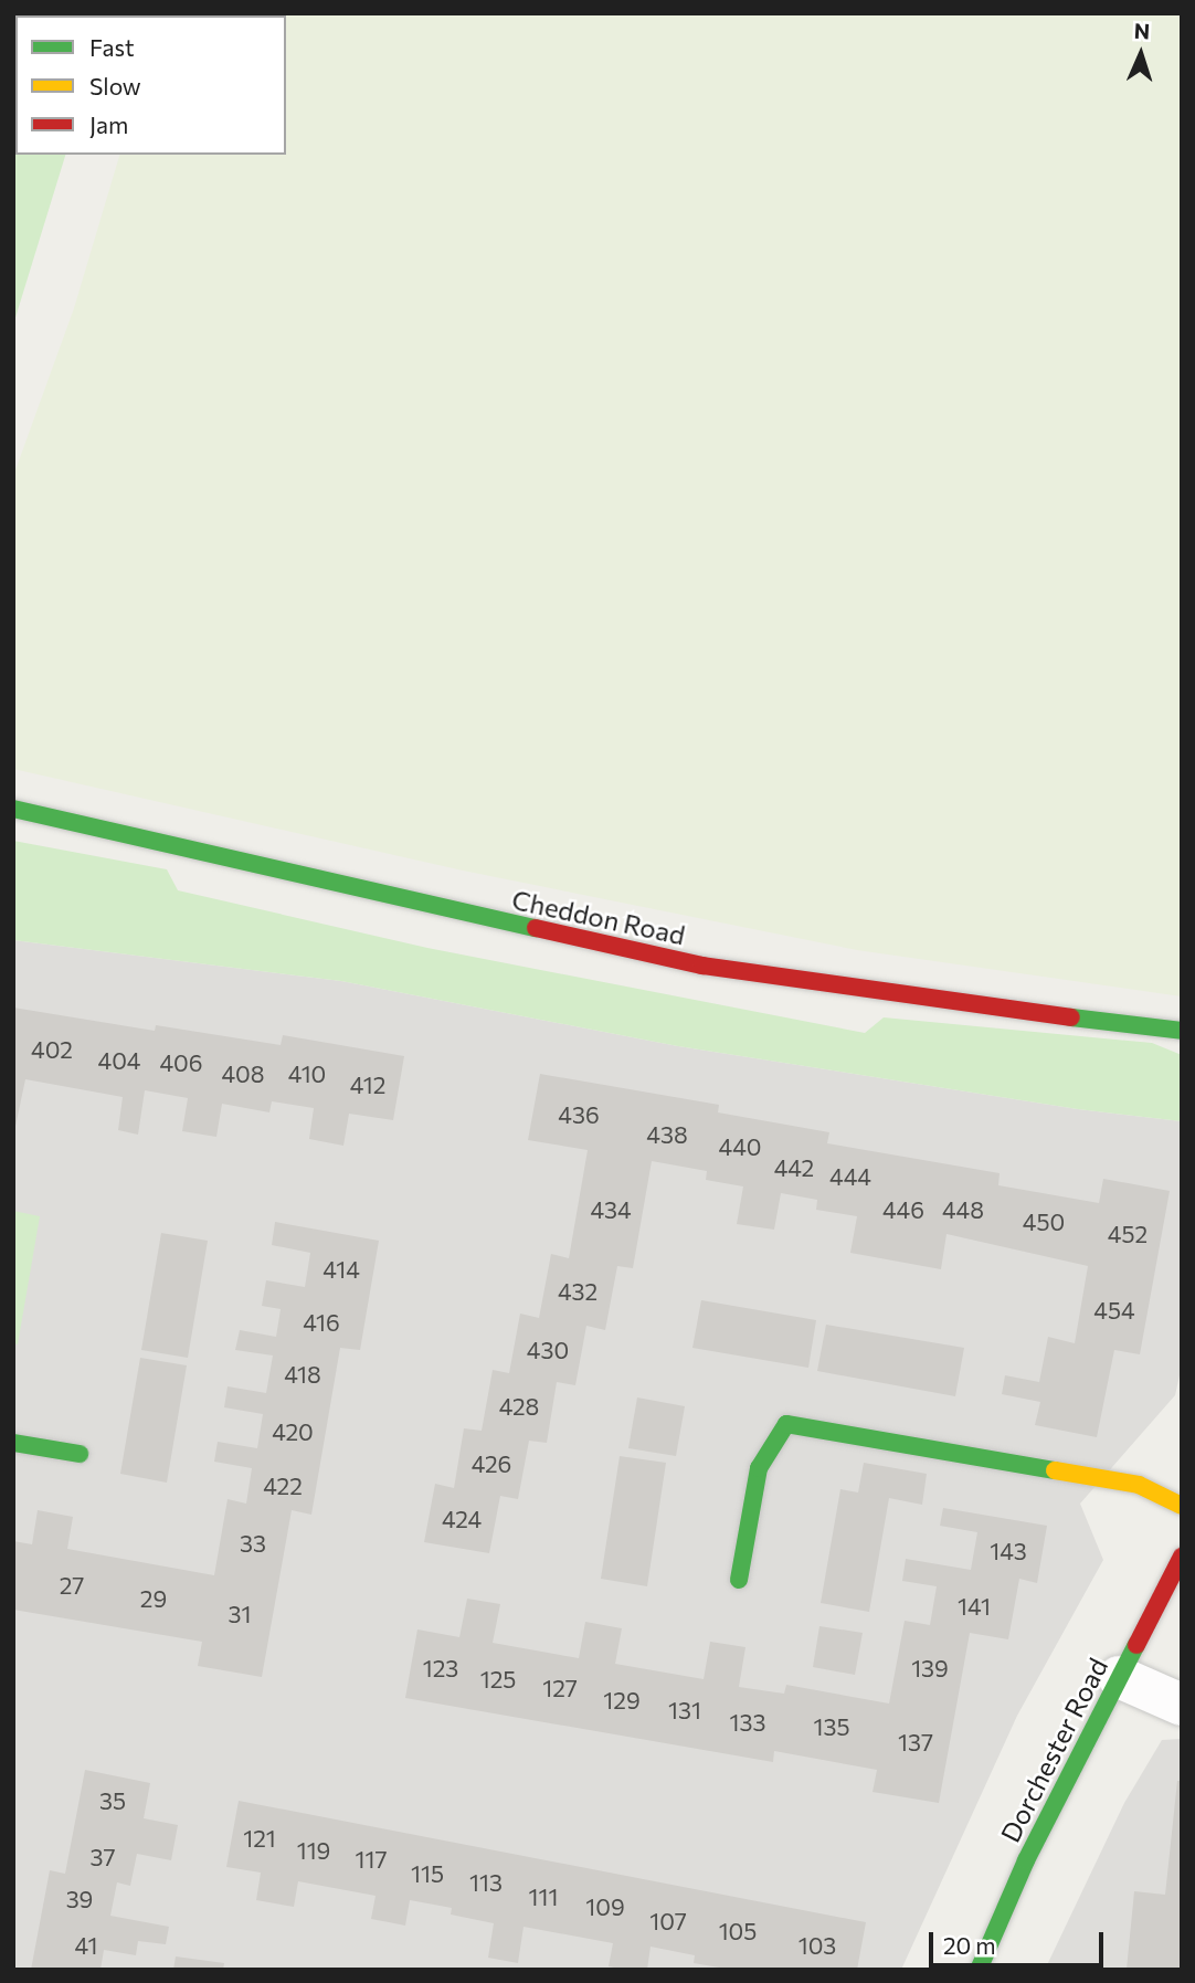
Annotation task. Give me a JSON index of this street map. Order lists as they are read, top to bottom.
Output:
{
  "streets": {
    "street": ["Cheddon Road", "Dorchester Road"]
  },
  "house_numbers": [
    "402",
    "404",
    "406",
    "408",
    "410",
    "412",
    "436",
    "438",
    "440",
    "442",
    "444",
    "434",
    "446",
    "448",
    "450",
    "452",
    "414",
    "432",
    "454",
    "416",
    "430",
    "418",
    "428",
    "420",
    "426",
    "422",
    "424",
    "33",
    "143",
    "27",
    "29",
    "141",
    "31",
    "123",
    "139",
    "125",
    "127",
    "129",
    "131",
    "133",
    "135",
    "137",
    "35",
    "121",
    "119",
    "37",
    "117",
    "115",
    "113",
    "111",
    "39",
    "109",
    "107",
    "105",
    "41",
    "103"
  ],
  "legend": ["Fast", "Slow", "Jam"],
  "scale_bar": "20 m",
  "north": "top"
}
